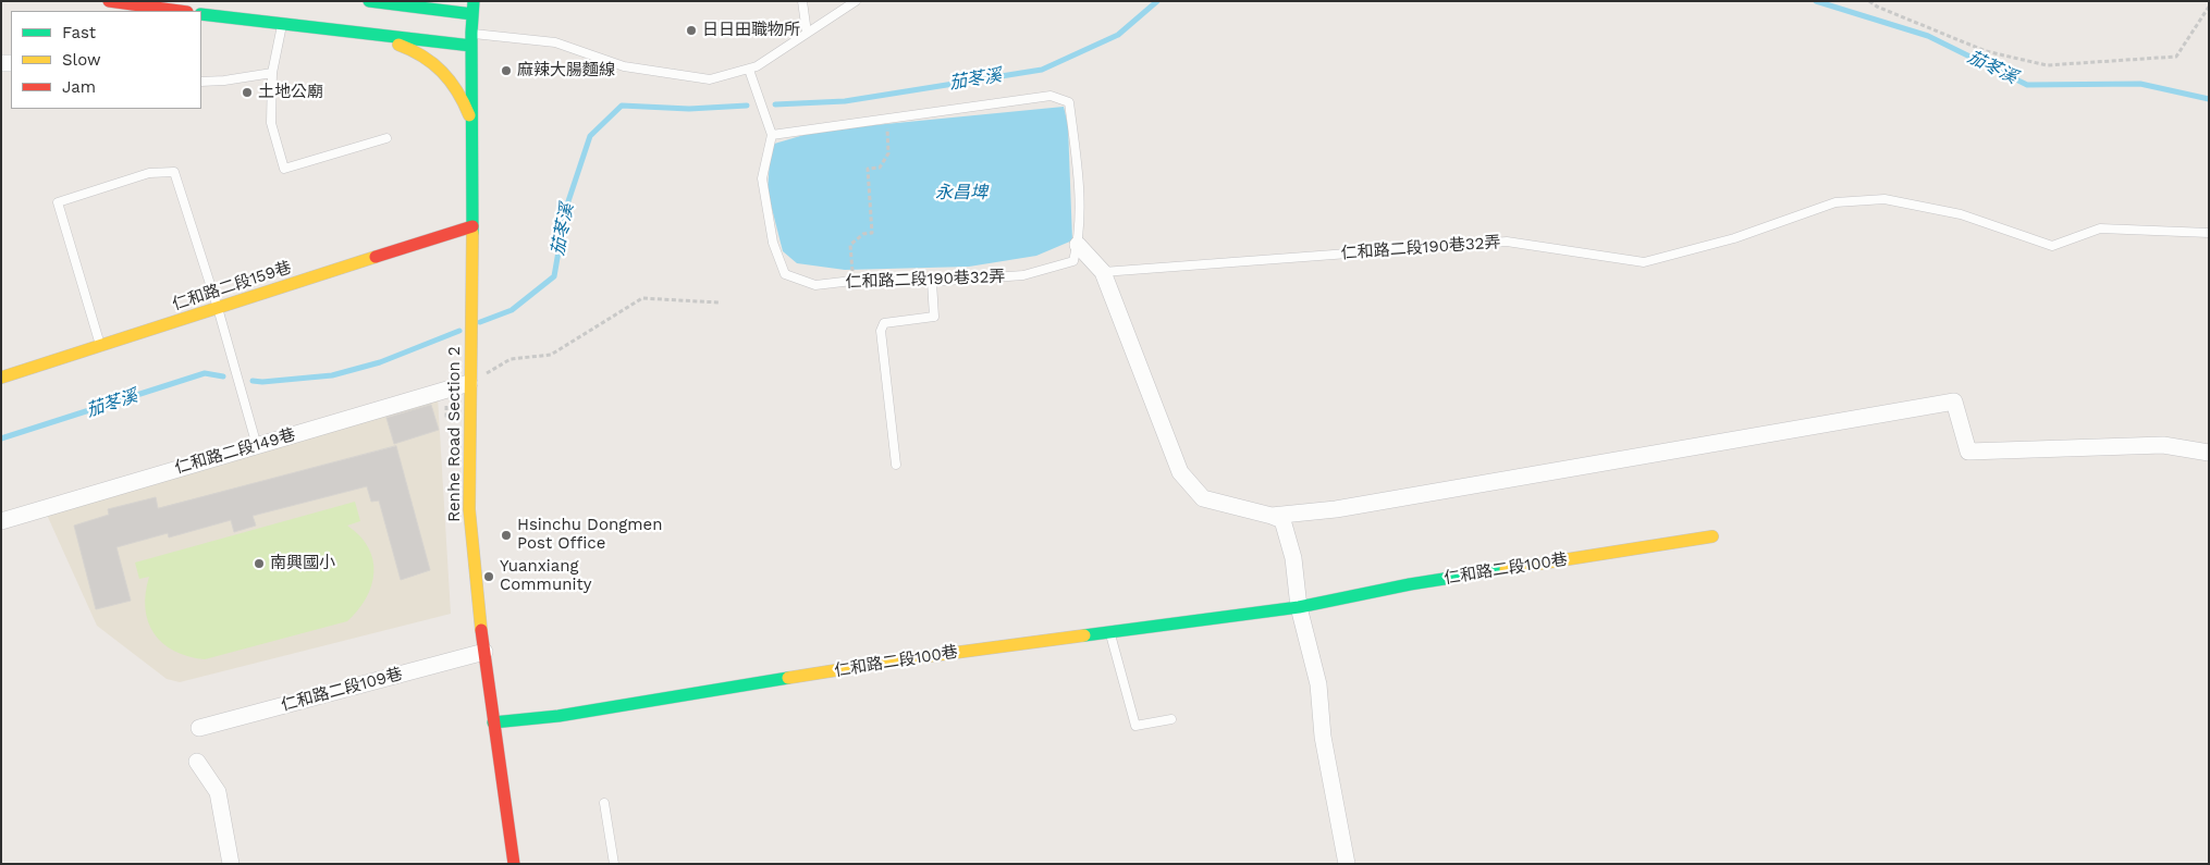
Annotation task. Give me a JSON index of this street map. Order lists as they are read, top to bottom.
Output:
{
  "streets": {
    "street": [
      "仁和路二段159巷",
      "Renhe Road Section 2",
      "仁和路二段149巷",
      "仁和路二段100巷",
      "仁和路二段109巷"
    ],
    "lane": ["仁和路二段190巷32弄"]
  },
  "crossings": [
    ["仁和路二段159巷", "Renhe Road Section 2"],
    ["Renhe Road Section 2", "仁和路二段149巷"],
    ["Renhe Road Section 2", "仁和路二段100巷"],
    ["Renhe Road Section 2", "仁和路二段109巷"]
  ],
  "water": ["茄苳溪", "永昌埤"],
  "places": [
    "日日田職物所",
    "麻辣大腸麵線",
    "土地公廟",
    "Hsinchu Dongmen Post Office",
    "南興國小",
    "Yuanxiang Community"
  ],
  "legend": ["Fast", "Slow", "Jam"]
}
